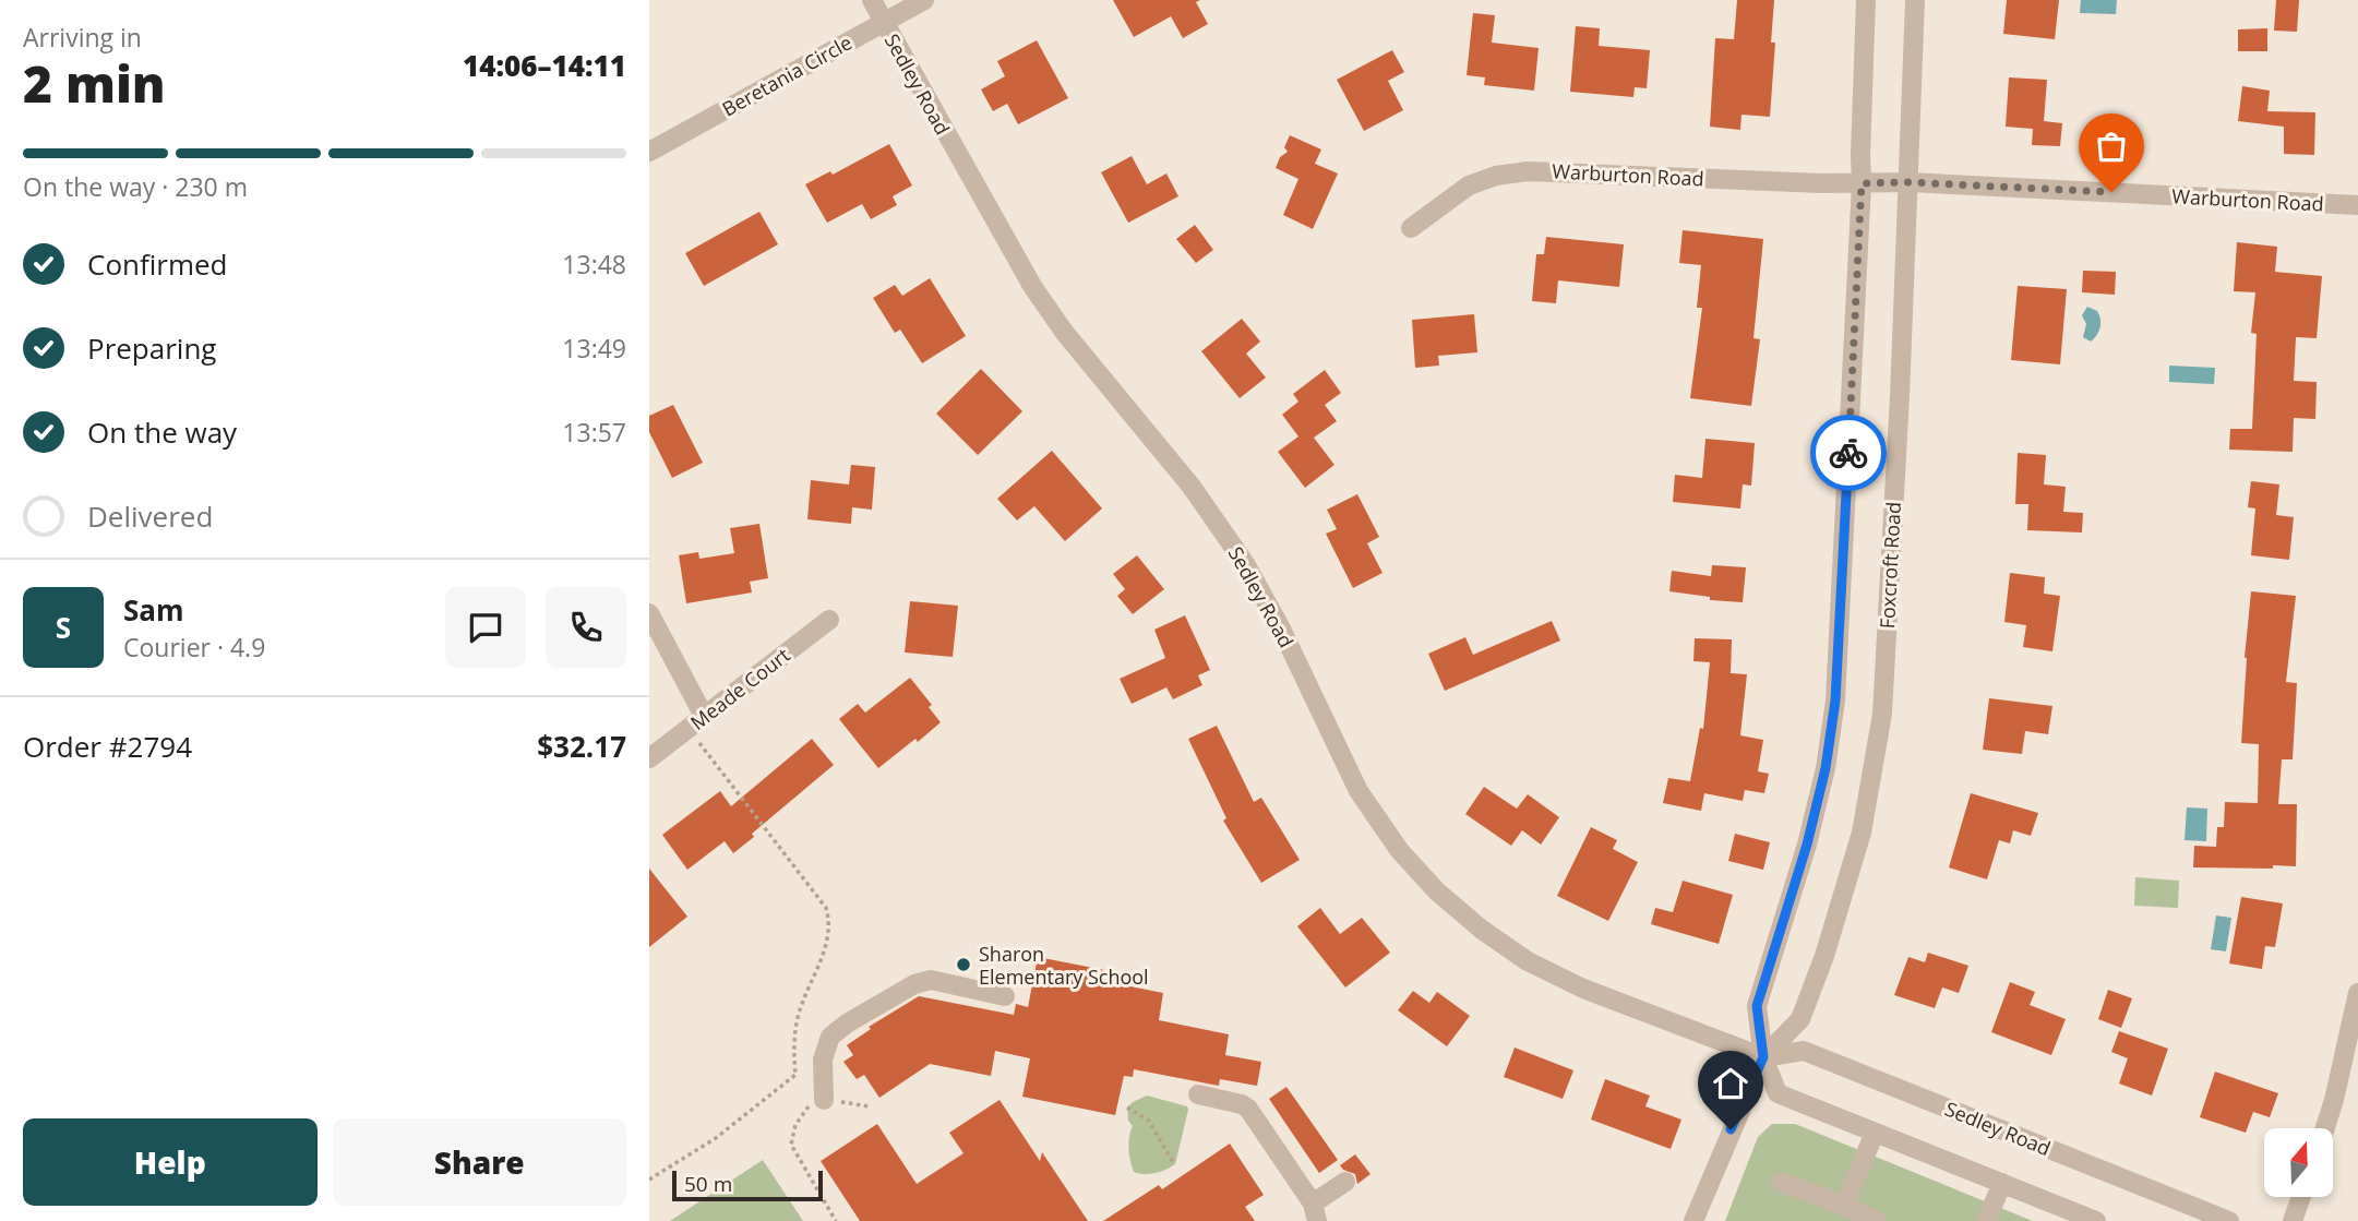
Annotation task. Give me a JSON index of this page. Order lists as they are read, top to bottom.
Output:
{
  "streets": {
    "street": [
      "Beretania Circle",
      "Sedley Road",
      "Warburton Road",
      "Foxcroft Road",
      "Meade Court"
    ]
  },
  "crossings": [
    ["Beretania Circle", "Sedley Road"],
    ["Sedley Road", "Foxcroft Road"],
    ["Warburton Road", "Foxcroft Road"]
  ],
  "places": ["Sharon Elementary School"],
  "scale_bar": "50 m",
  "north": "top",
  "page": {
    "heading": ["2 min", "Arriving in", "14:06–14:11"],
    "panel": [
      "Sam",
      "Courier · 4.9",
      "Order #2794",
      "$32.17"
    ],
    "bar": "On the way · 230 m",
    "list": [
      ["Confirmed", "13:48"],
      ["Preparing", "13:49"],
      ["On the way", "13:57"],
      "Delivered"
    ],
    "round": "S",
    "buttons": ["Help", "Share"],
    "scale": "50 m"
  }
}
